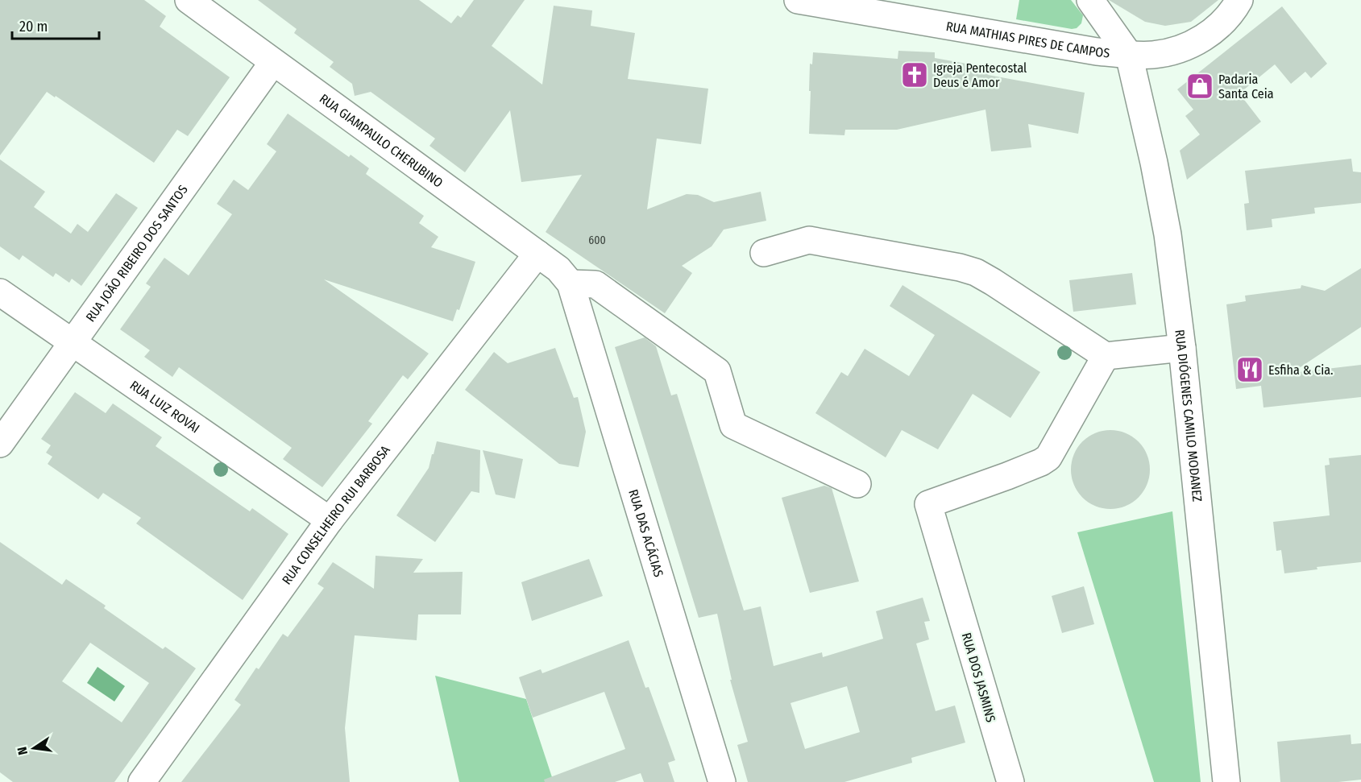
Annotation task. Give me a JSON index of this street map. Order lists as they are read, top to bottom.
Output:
{
  "streets": {
    "street": [
      "RUA MATHIAS PIRES DE CAMPOS",
      "RUA GIAMPAULO CHERUBINO",
      "RUA JOÃO RIBEIRO DOS SANTOS",
      "RUA LUIZ ROVAI",
      "RUA DIÓGENES CAMILO MODANEZ",
      "RUA CONSELHEIRO RUI BARBOSA",
      "RUA DAS ACÁCIAS",
      "RUA DOS JASMINS"
    ]
  },
  "crossings": [
    ["RUA MATHIAS PIRES DE CAMPOS", "RUA DIÓGENES CAMILO MODANEZ"],
    ["RUA GIAMPAULO CHERUBINO", "RUA JOÃO RIBEIRO DOS SANTOS"],
    ["RUA GIAMPAULO CHERUBINO", "RUA CONSELHEIRO RUI BARBOSA"],
    ["RUA GIAMPAULO CHERUBINO", "RUA DAS ACÁCIAS"],
    ["RUA JOÃO RIBEIRO DOS SANTOS", "RUA LUIZ ROVAI"],
    ["RUA LUIZ ROVAI", "RUA CONSELHEIRO RUI BARBOSA"]
  ],
  "places": {
    "church": ["Igreja Pentecostal Deus é Amor"],
    "shop": ["Padaria Santa Ceia"],
    "restaurant": ["Esfiha & Cia."]
  },
  "house_numbers": ["600"],
  "scale_bar": "20 m",
  "north": "left"
}
